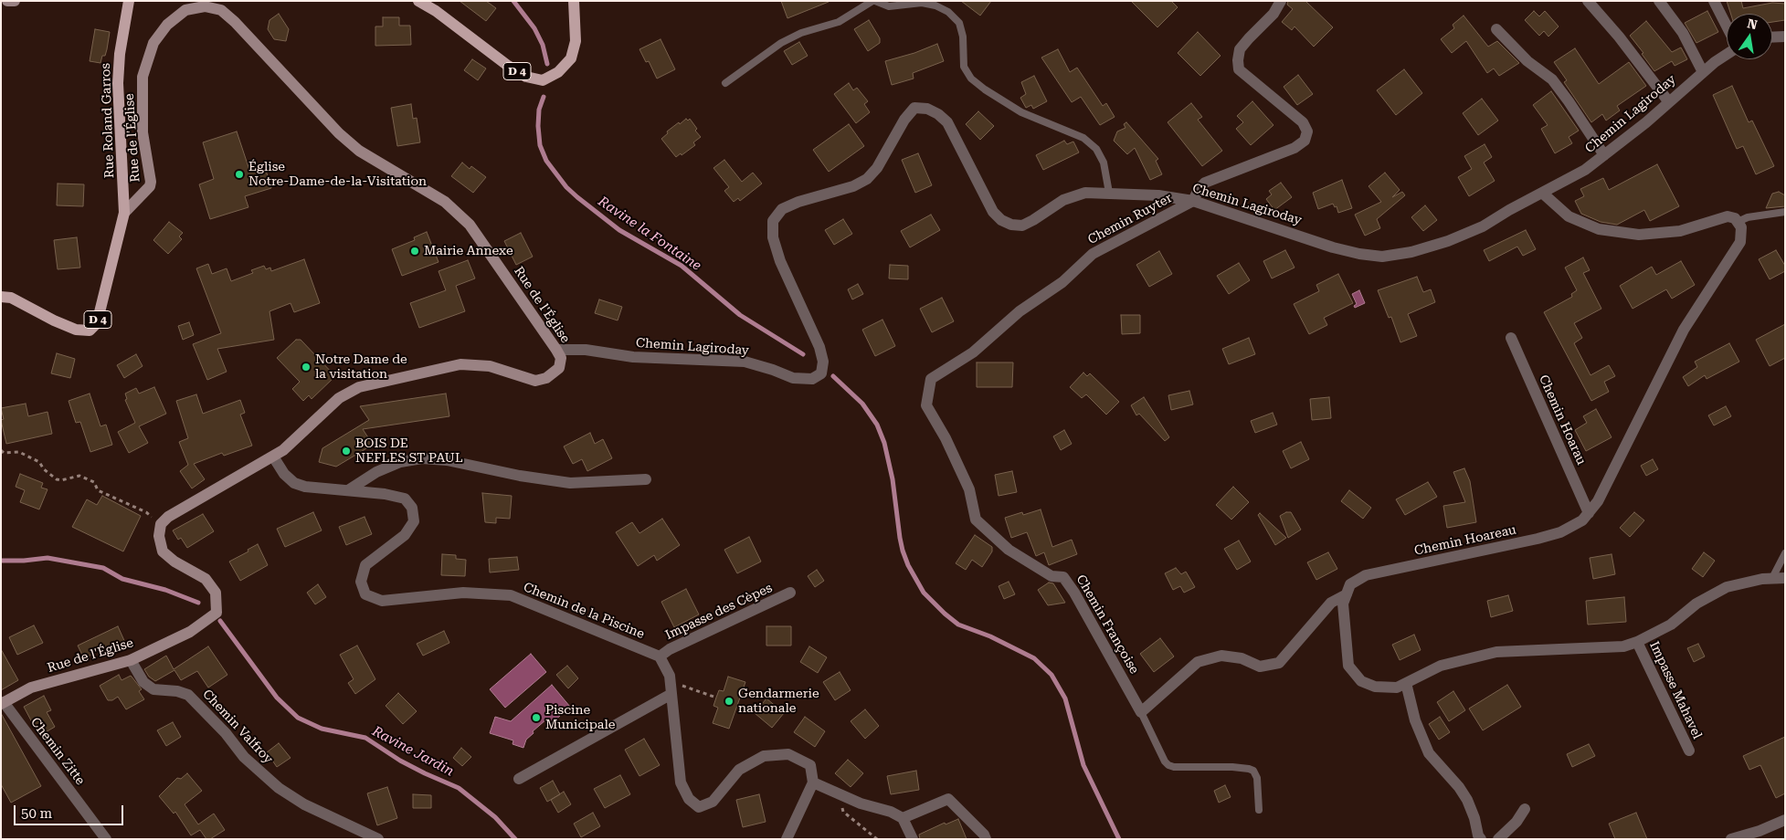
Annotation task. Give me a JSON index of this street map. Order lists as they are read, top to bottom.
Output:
{
  "streets": {
    "main road": ["D 4", "Rue Roland Garros"],
    "street": [
      "Chemin Lagiroday",
      "Rue de l'Église",
      "Chemin Ruyter",
      "Chemin Hoarau",
      "Chemin Hoareau",
      "Chemin de la Piscine",
      "Impasse des Cèpes",
      "Chemin Françoise",
      "Impasse Mahavel",
      "Chemin Valfroy",
      "Chemin Zitte"
    ]
  },
  "crossings": [
    ["D 4", "Rue Roland Garros"],
    ["D 4", "Rue de l'Église"],
    ["Chemin Lagiroday", "Rue de l'Église"],
    ["Chemin Lagiroday", "Chemin Ruyter"],
    ["Rue Roland Garros", "Rue de l'Église"],
    ["Rue de l'Église", "Chemin de la Piscine"],
    ["Rue de l'Église", "Chemin Valfroy"],
    ["Rue de l'Église", "Chemin Zitte"],
    ["Chemin Ruyter", "Chemin Françoise"],
    ["Chemin Hoarau", "Chemin Hoareau"],
    ["Chemin de la Piscine", "Impasse des Cèpes"]
  ],
  "water": ["Ravine la Fontaine", "Ravine Jardin"],
  "places": [
    "Église Notre-Dame-de-la-Visitation",
    "Mairie Annexe",
    "Notre Dame de la visitation",
    "BOIS DE NEFLES ST PAUL",
    "Gendarmerie nationale",
    "Piscine Municipale"
  ],
  "scale_bar": "50 m",
  "north": "top"
}
